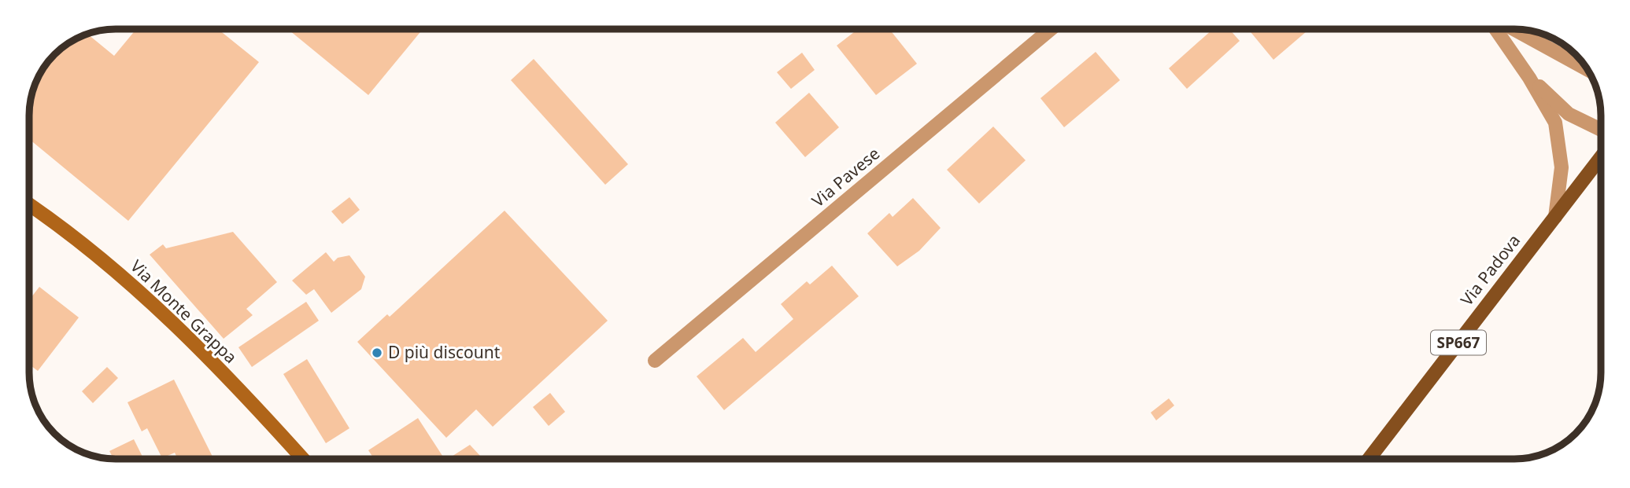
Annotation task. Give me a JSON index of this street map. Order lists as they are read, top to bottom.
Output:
{
  "streets": {
    "main road": ["Via Padova", "Via Monte Grappa", "SP667"],
    "street": ["Via Pavese"]
  },
  "places": ["D più discount"]
}
